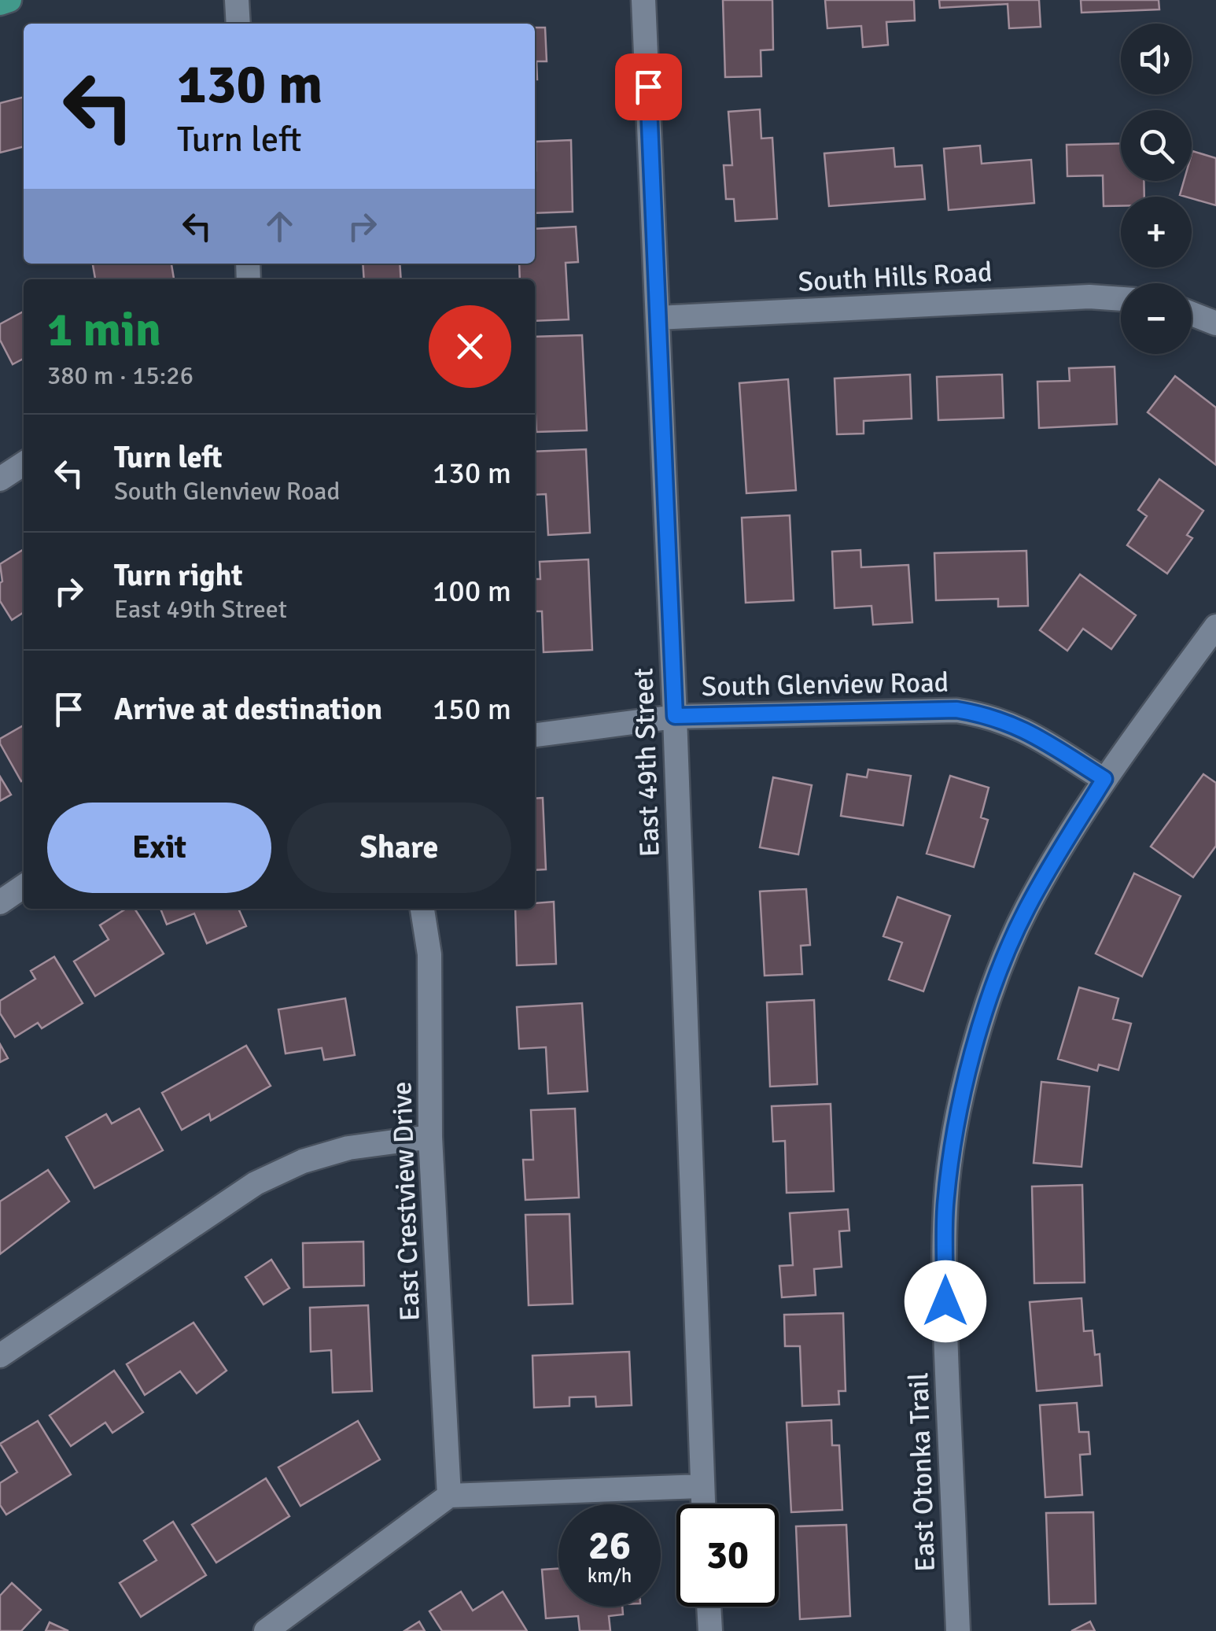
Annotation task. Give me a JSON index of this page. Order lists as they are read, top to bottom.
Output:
{
  "streets": {
    "street": [
      "South Hills Road",
      "South Glenview Road",
      "East 49th Street",
      "East Crestview Drive",
      "East Otonka Trail"
    ]
  },
  "crossings": [
    ["South Hills Road", "East 49th Street"],
    ["South Glenview Road", "East 49th Street"],
    ["South Glenview Road", "East Otonka Trail"]
  ],
  "page": {
    "map_buttons": ["+", "−"],
    "turn": ["130 m", "Turn left"],
    "heading": ["1 min", "380 m · 15:26"],
    "list": [
      {
        "name": "Turn left",
        "note": "South Glenview Road",
        "value": "130 m"
      },
      {
        "name": "Turn right",
        "note": "East 49th Street",
        "value": "100 m"
      },
      {
        "name": "Arrive at destination",
        "value": "150 m"
      }
    ],
    "buttons": ["Exit", "Share"],
    "speed": "26 km/h",
    "limit": "30"
  }
}
